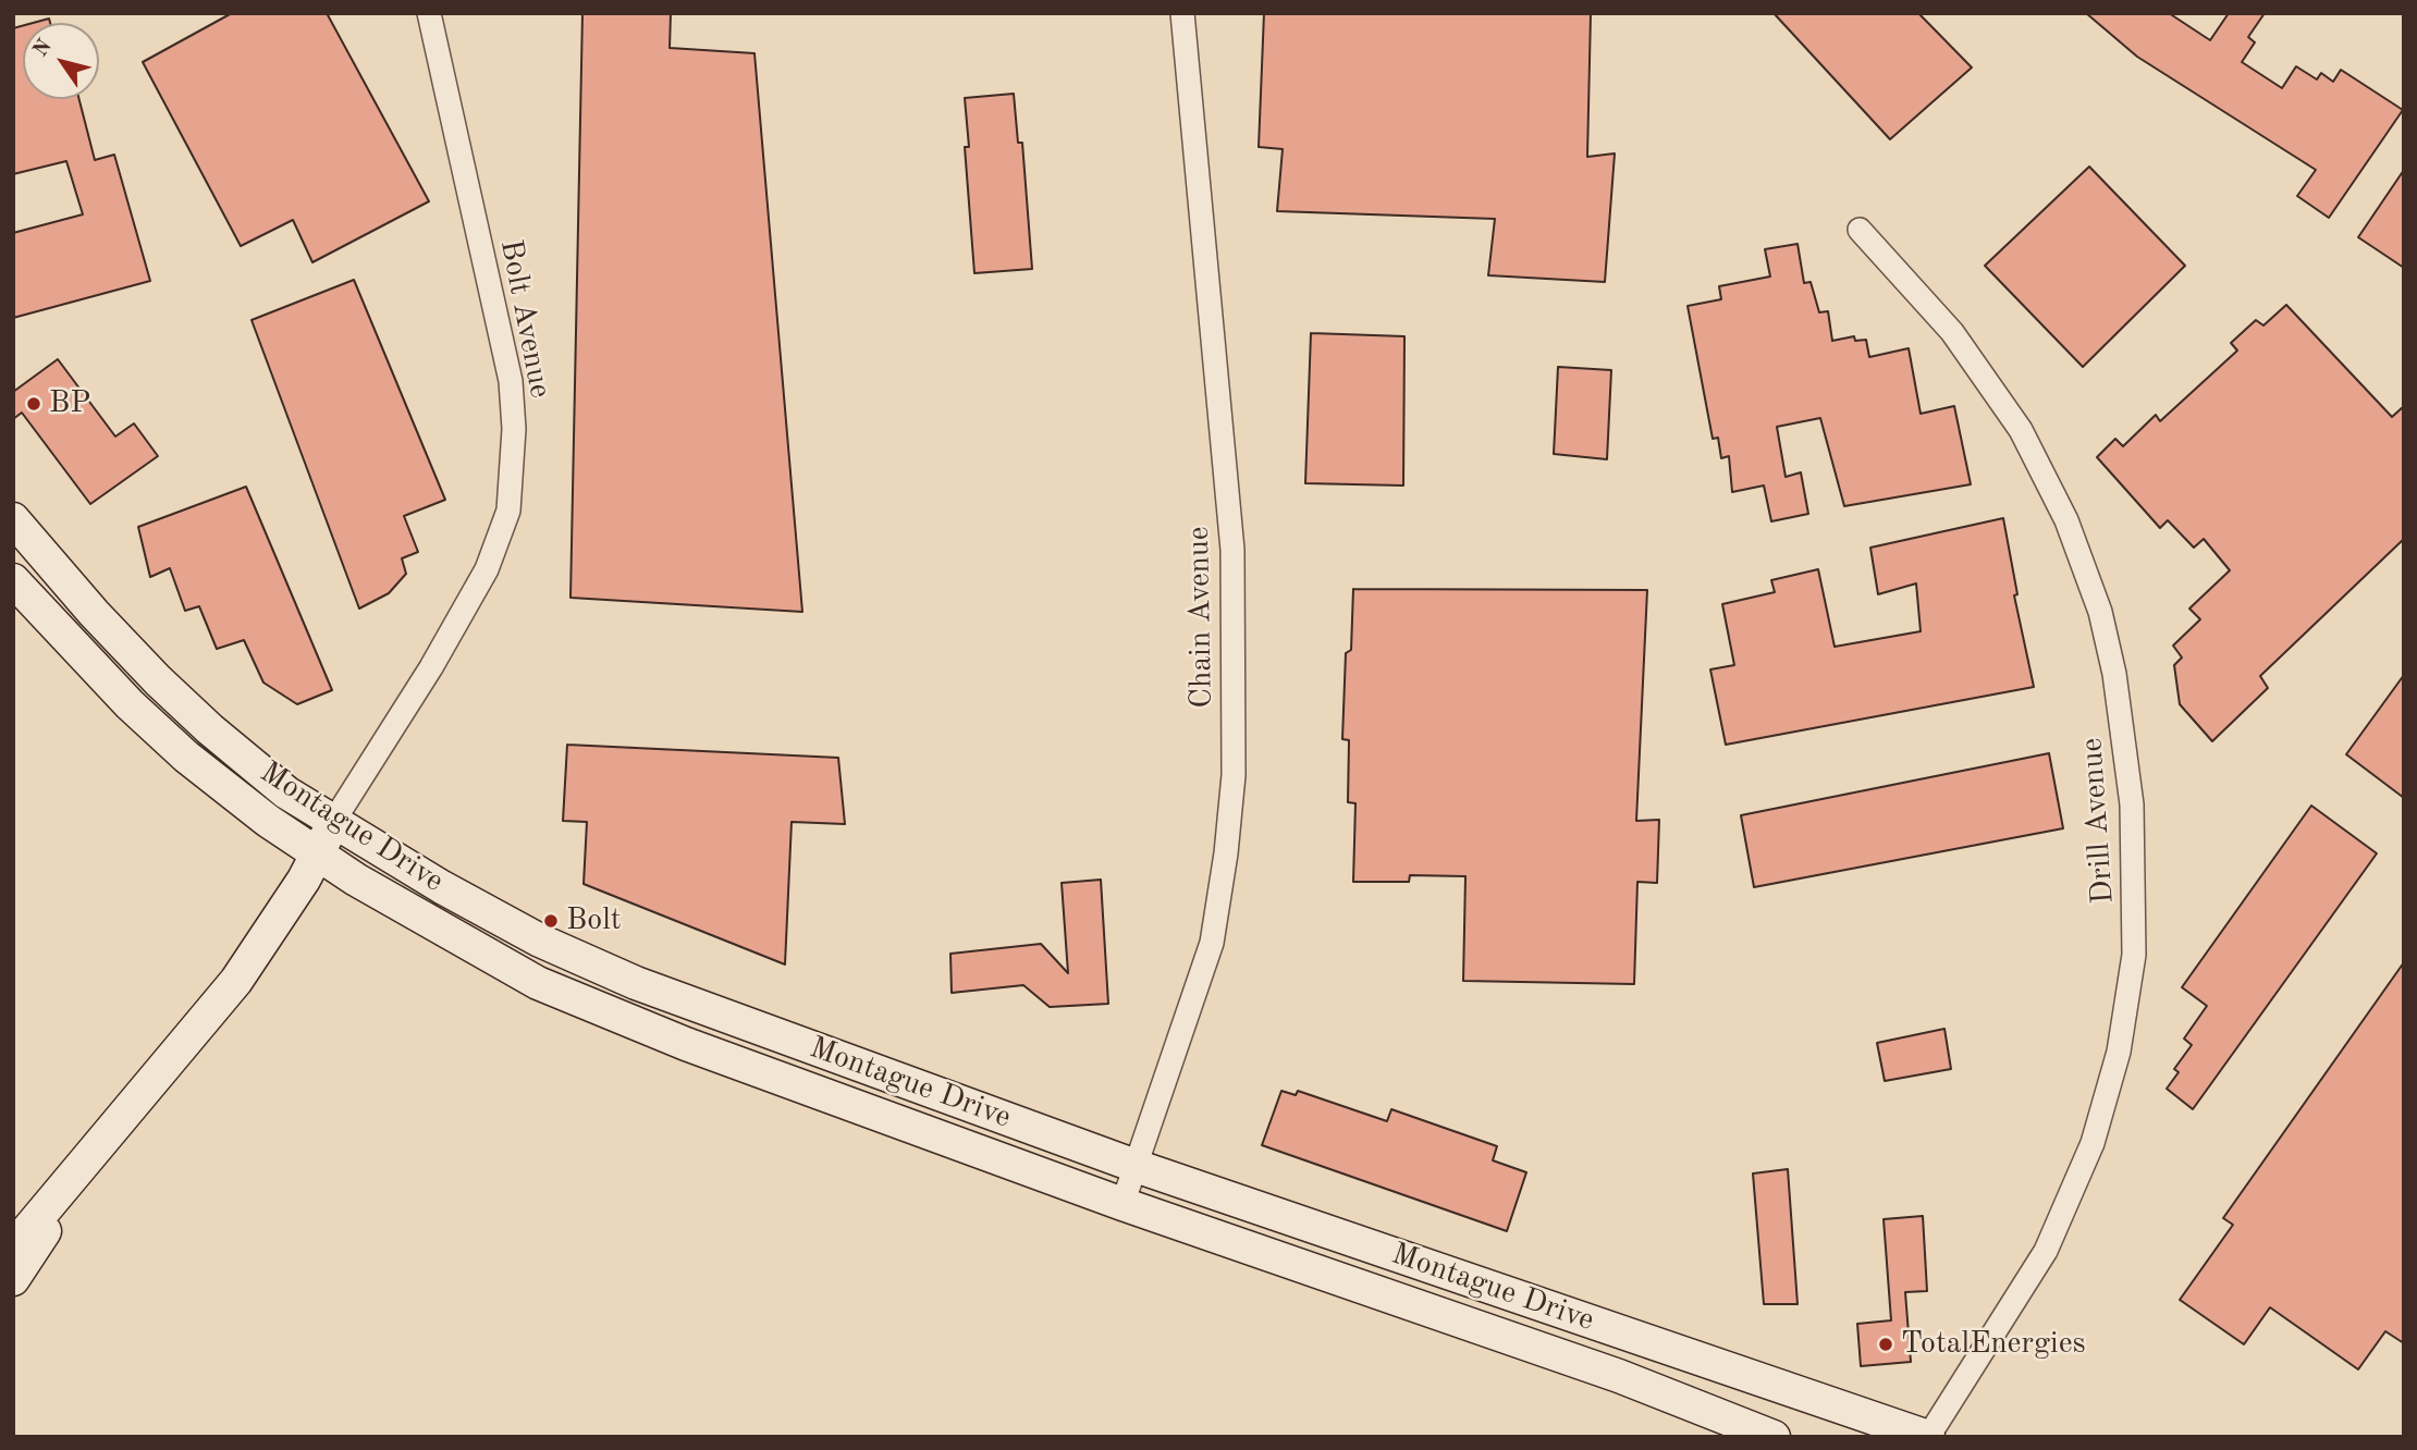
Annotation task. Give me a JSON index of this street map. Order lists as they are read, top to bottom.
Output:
{
  "streets": {
    "main road": ["Montague Drive"],
    "street": ["Bolt Avenue", "Chain Avenue", "Drill Avenue"]
  },
  "crossings": [
    ["Bolt Avenue", "Montague Drive"],
    ["Chain Avenue", "Montague Drive"],
    ["Drill Avenue", "Montague Drive"]
  ],
  "places": ["BP", "Bolt", "TotalEnergies"],
  "north": "top left"
}
